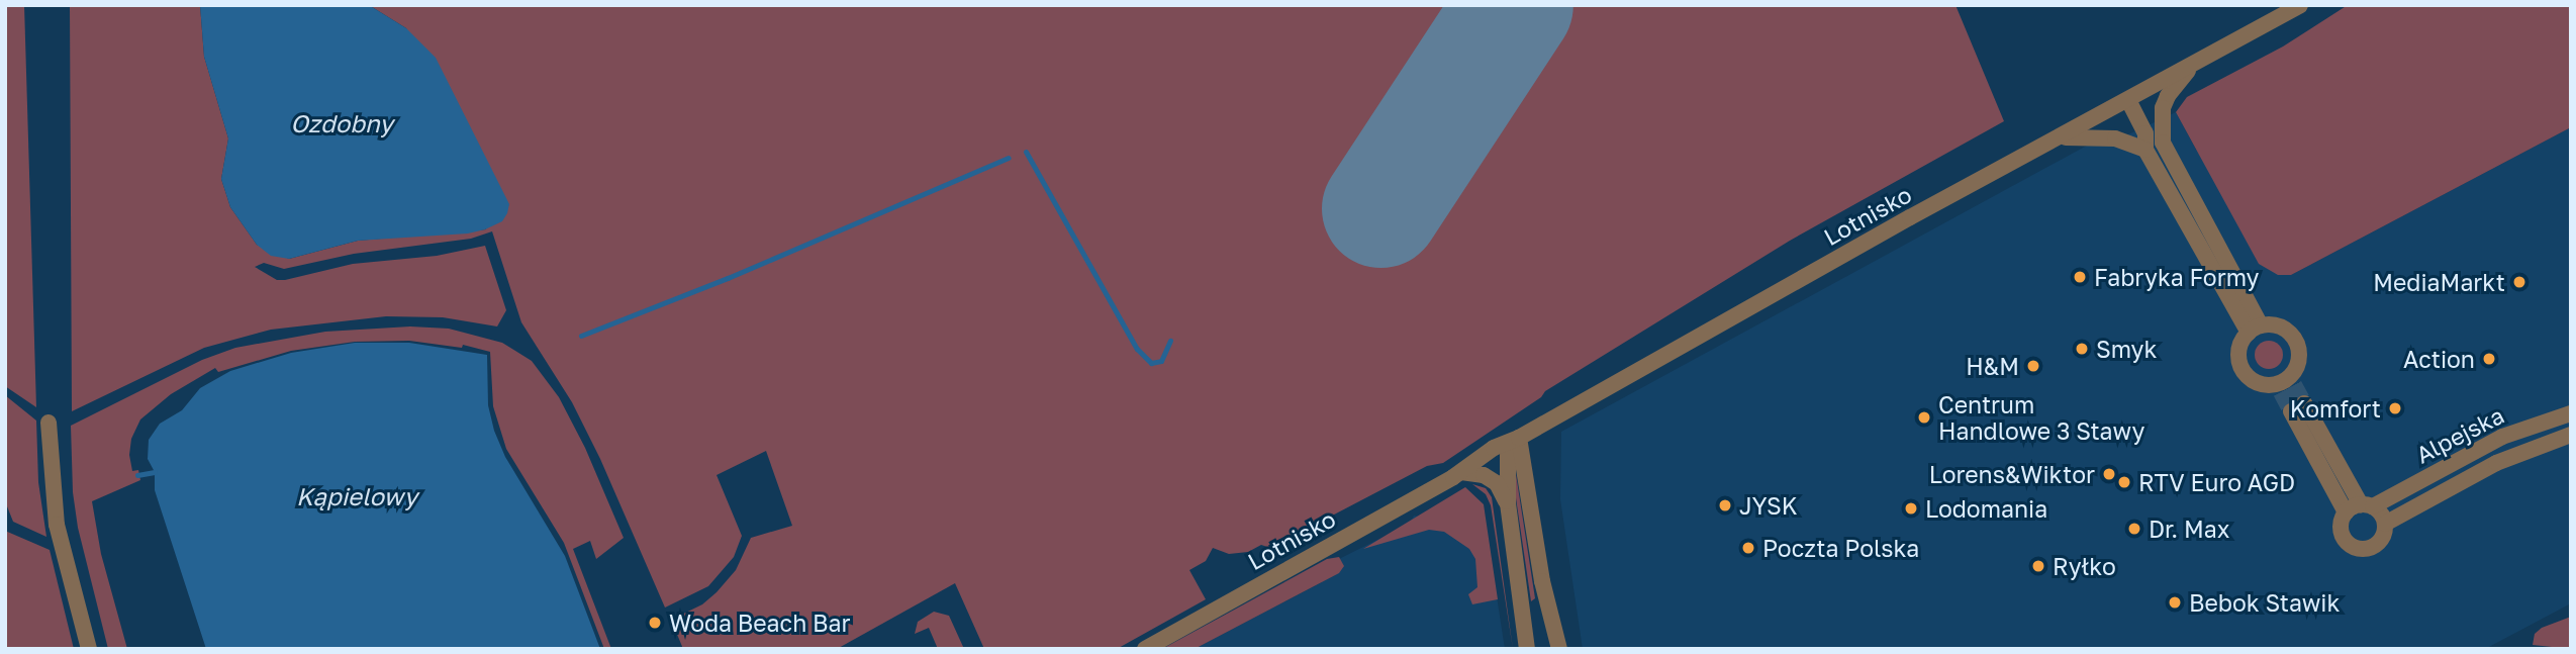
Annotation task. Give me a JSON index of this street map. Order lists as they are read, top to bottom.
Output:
{
  "streets": {
    "street": ["Lotnisko", "Alpejska"]
  },
  "water": ["Ozdobny", "Kąpielowy"],
  "places": [
    "Fabryka Formy",
    "MediaMarkt",
    "Smyk",
    "Action",
    "H&M",
    "Komfort",
    "Centrum Handlowe 3 Stawy",
    "Lorens&Wiktor",
    "RTV Euro AGD",
    "JYSK",
    "Lodomania",
    "Dr. Max",
    "Poczta Polska",
    "Ryłko",
    "Bebok Stawik",
    "Woda Beach Bar"
  ]
}
